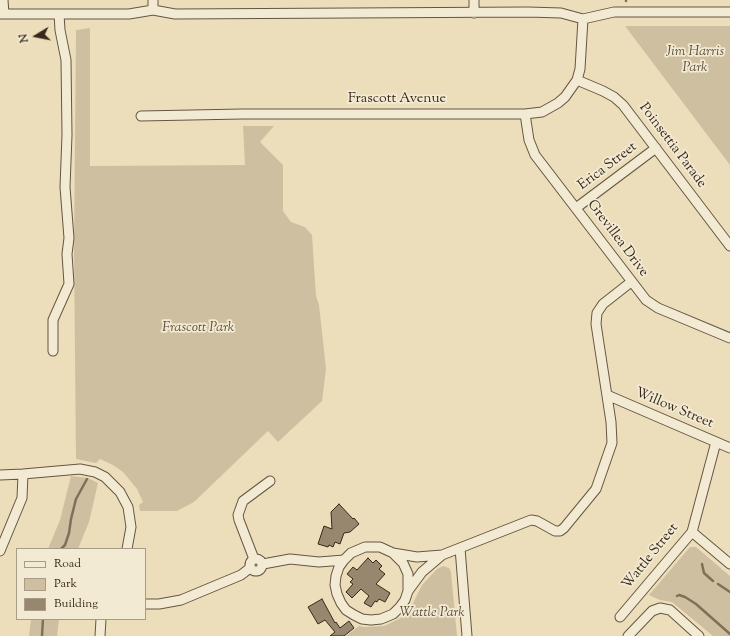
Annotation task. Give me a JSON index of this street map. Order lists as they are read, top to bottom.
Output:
{
  "streets": {
    "street": [
      "Frascott Avenue",
      "Poinsettia Parade",
      "Erica Street",
      "Grevillea Drive",
      "Willow Street",
      "Wattle Street"
    ]
  },
  "crossings": [
    ["Frascott Avenue", "Poinsettia Parade"],
    ["Frascott Avenue", "Grevillea Drive"],
    ["Poinsettia Parade", "Erica Street"],
    ["Erica Street", "Grevillea Drive"],
    ["Willow Street", "Wattle Street"]
  ],
  "parks": ["Jim Harris Park", "Frascott Park", "Wattle Park"],
  "legend": ["Road", "Park", "Building"],
  "north": "left"
}
